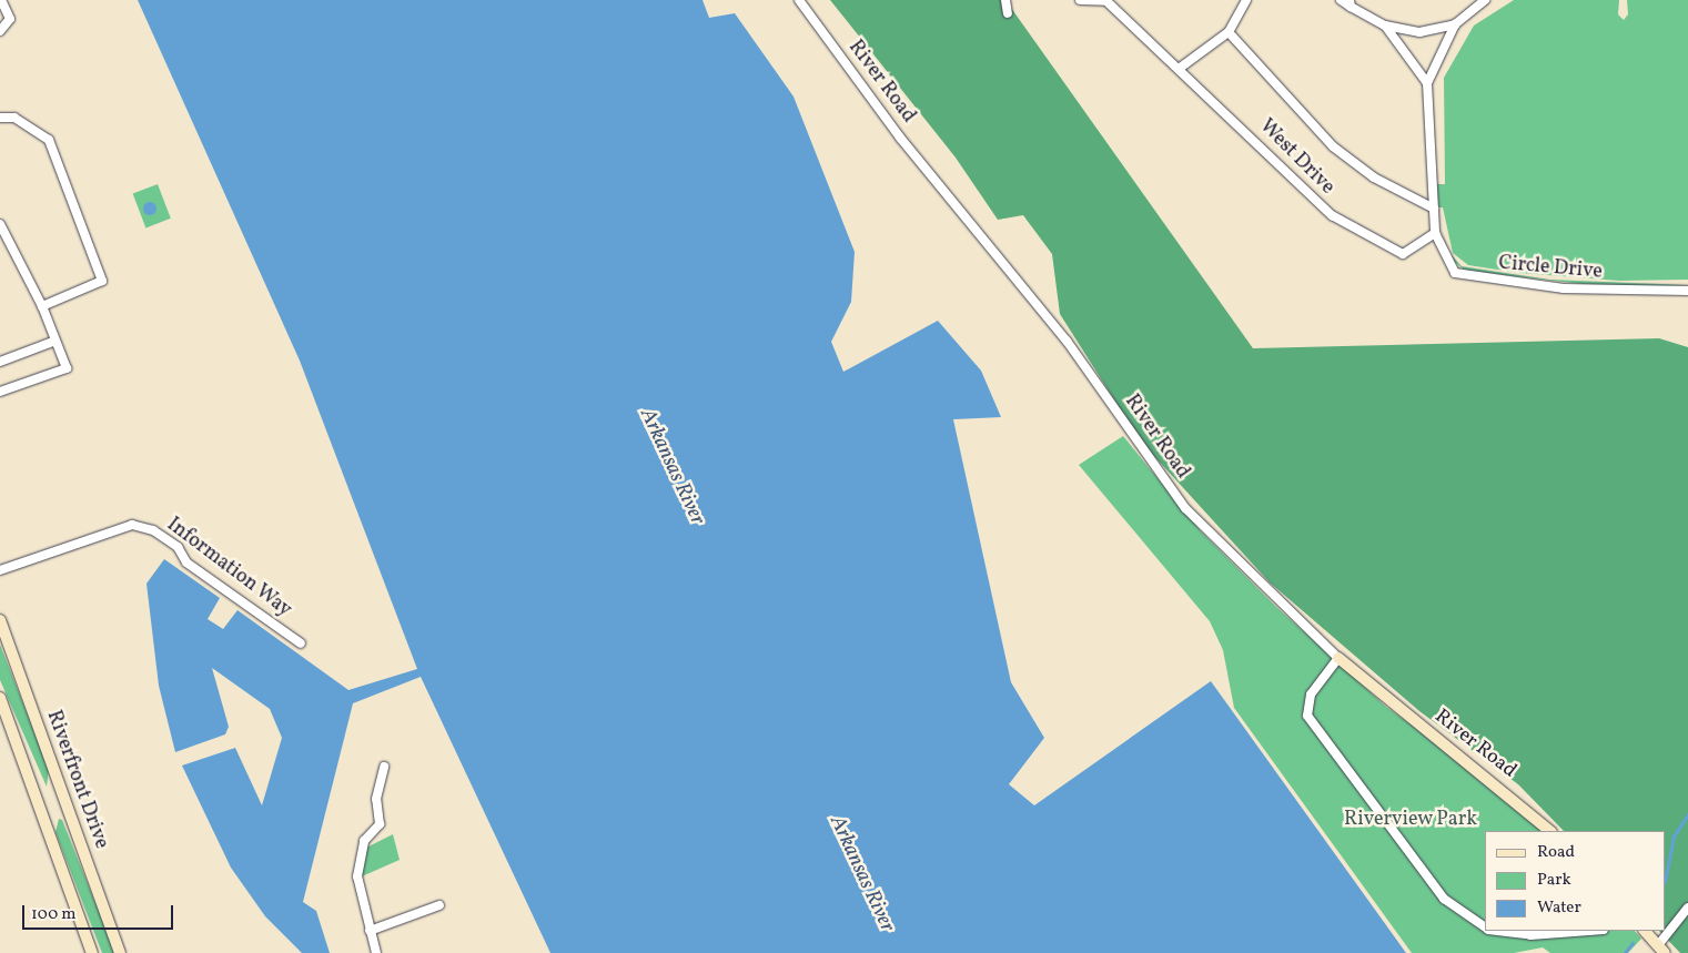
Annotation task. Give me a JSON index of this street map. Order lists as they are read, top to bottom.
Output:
{
  "streets": {
    "street": [
      "River Road",
      "West Drive",
      "Circle Drive",
      "Information Way",
      "Riverfront Drive"
    ]
  },
  "crossings": [
    ["West Drive", "Circle Drive"]
  ],
  "water": ["Arkansas River"],
  "parks": ["Riverview Park"],
  "legend": ["Road", "Park", "Water"],
  "scale_bar": "100 m"
}
